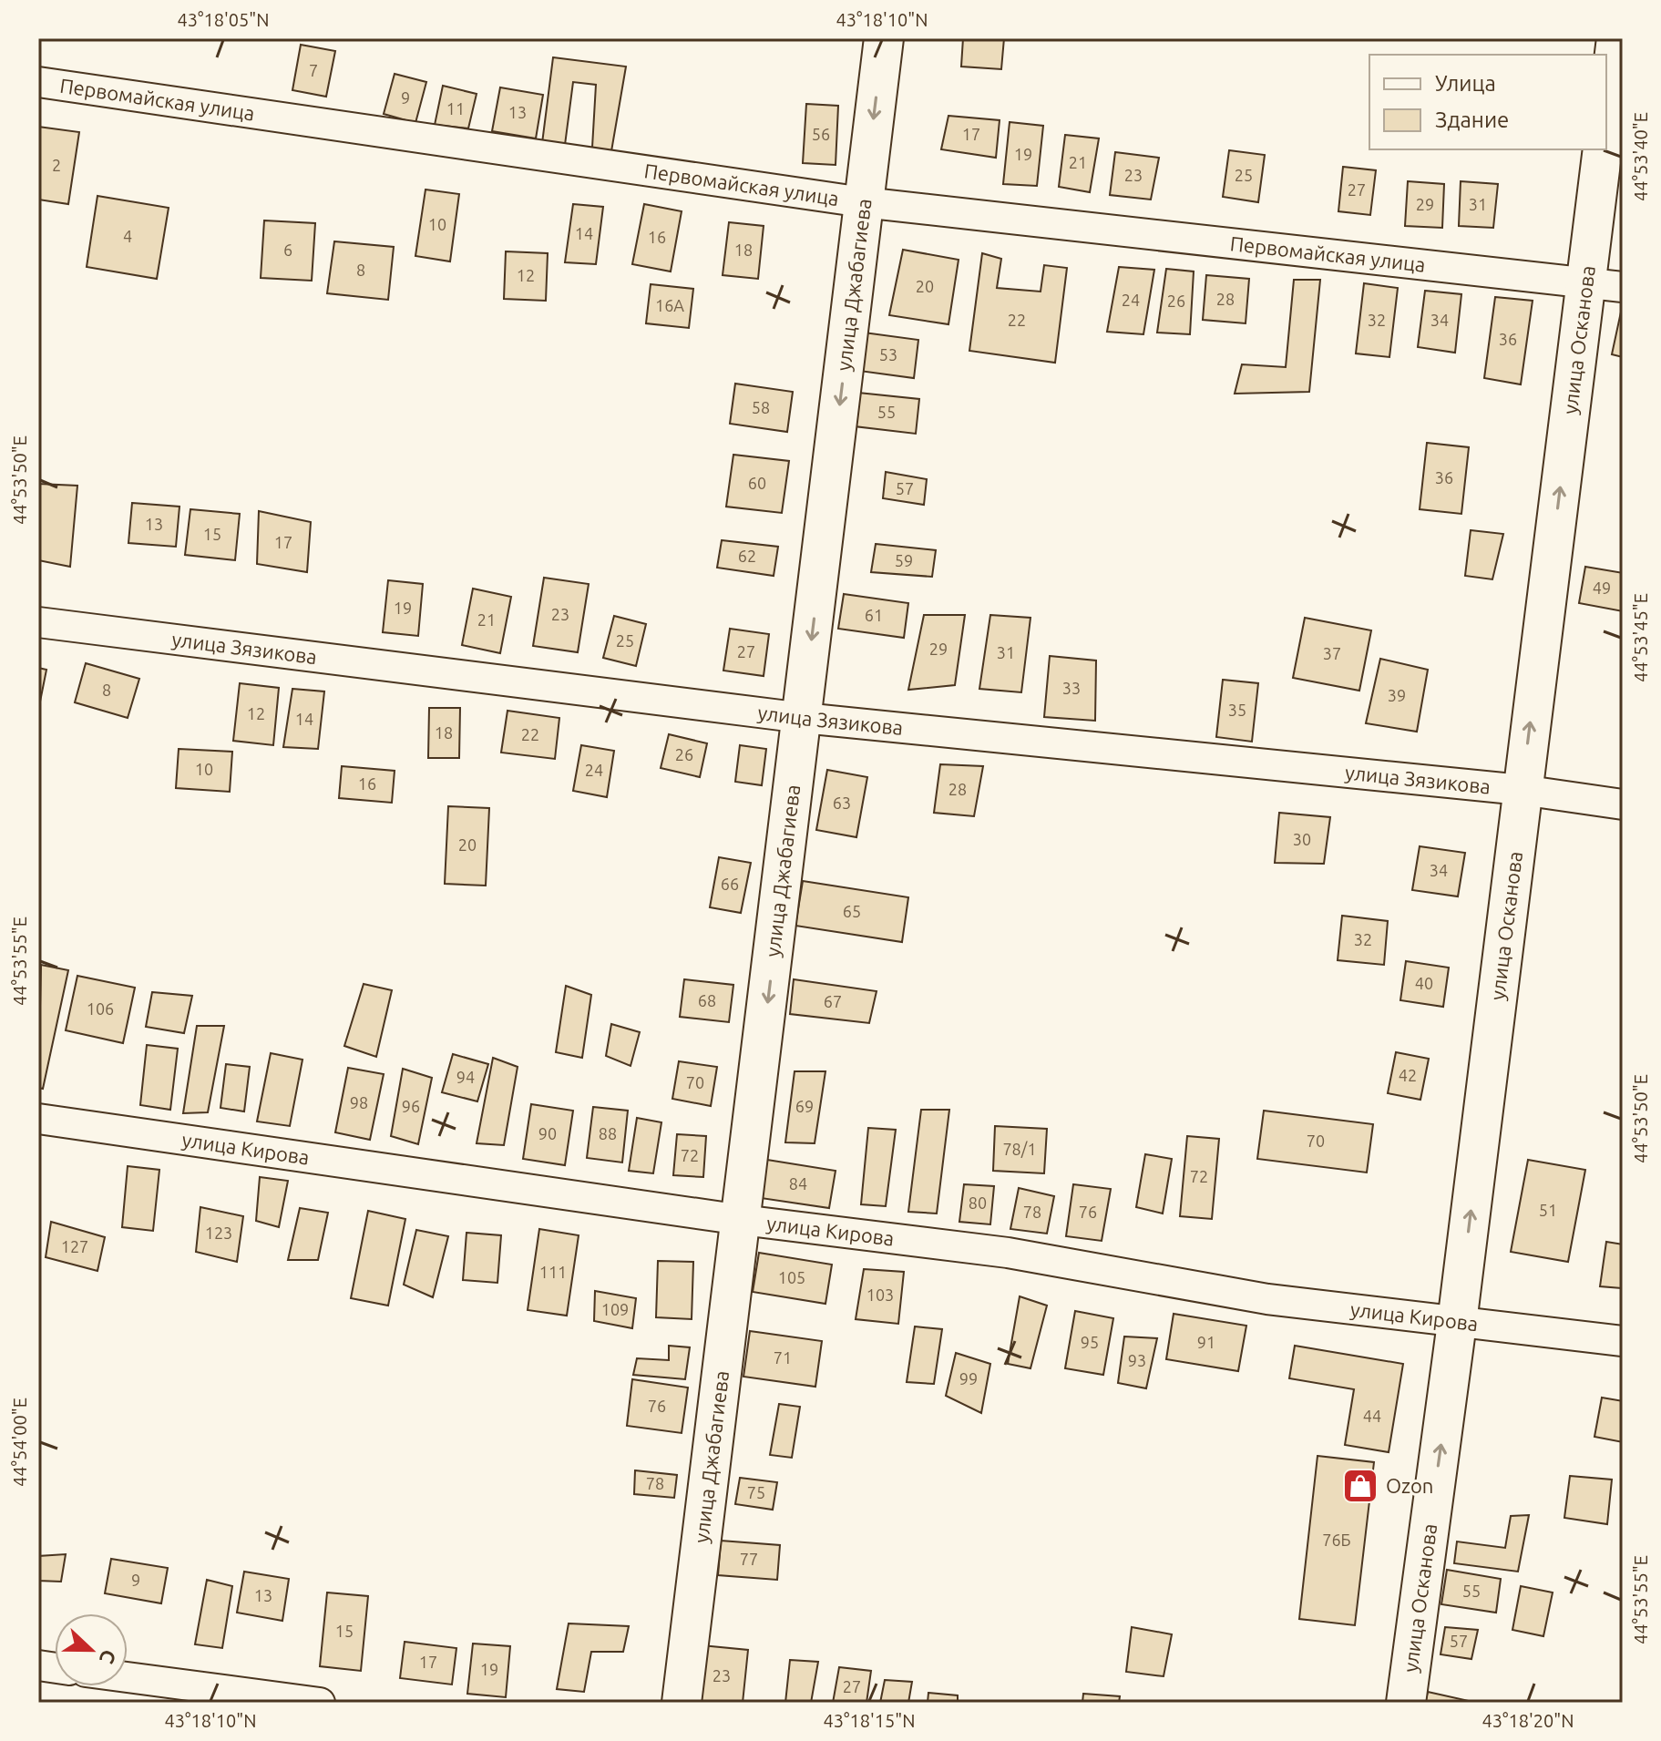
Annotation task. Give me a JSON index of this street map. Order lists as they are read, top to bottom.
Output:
{
  "streets": {
    "main road": ["улица Джабагиева", "улица Осканова"],
    "street": ["Первомайская улица", "улица Зязикова", "улица Кирова"]
  },
  "crossings": [
    ["Первомайская улица", "улица Джабагиева"],
    ["Первомайская улица", "улица Осканова"],
    ["улица Джабагиева", "улица Зязикова"],
    ["улица Джабагиева", "улица Кирова"],
    ["улица Осканова", "улица Зязикова"],
    ["улица Осканова", "улица Кирова"]
  ],
  "one_way": ["улица Джабагиева", "улица Осканова"],
  "places": {
    "shop": ["Ozon"]
  },
  "house_numbers": [
    "7",
    "9",
    "11",
    "13",
    "56",
    "17",
    "19",
    "21",
    "2",
    "23",
    "25",
    "27",
    "29",
    "31",
    "10",
    "14",
    "4",
    "16",
    "6",
    "18",
    "8",
    "12",
    "20",
    "28",
    "24",
    "26",
    "16А",
    "22",
    "32",
    "34",
    "36",
    "53",
    "58",
    "55",
    "36",
    "60",
    "57",
    "13",
    "15",
    "17",
    "62",
    "59",
    "49",
    "19",
    "23",
    "61",
    "21",
    "25",
    "29",
    "27",
    "31",
    "37",
    "33",
    "8",
    "39",
    "35",
    "12",
    "14",
    "18",
    "22",
    "26",
    "10",
    "24",
    "16",
    "28",
    "63",
    "30",
    "20",
    "34",
    "66",
    "65",
    "32",
    "40",
    "68",
    "67",
    "106",
    "42",
    "94",
    "70",
    "98",
    "96",
    "69",
    "90",
    "88",
    "70",
    "78/1",
    "72",
    "72",
    "84",
    "80",
    "51",
    "78",
    "76",
    "123",
    "127",
    "111",
    "105",
    "103",
    "109",
    "95",
    "91",
    "71",
    "93",
    "99",
    "76",
    "44",
    "78",
    "75",
    "76Б",
    "77",
    "9",
    "55",
    "13",
    "15",
    "57",
    "17",
    "19",
    "23",
    "27"
  ],
  "legend": ["Улица", "Здание"],
  "north": "right",
  "coordinates": [
    "43°18'05\"N",
    "43°18'10\"N",
    "44°53'40\"E",
    "44°53'50\"E",
    "44°53'45\"E",
    "44°53'55\"E",
    "44°54'00\"E",
    "43°18'15\"N",
    "43°18'20\"N"
  ]
}
